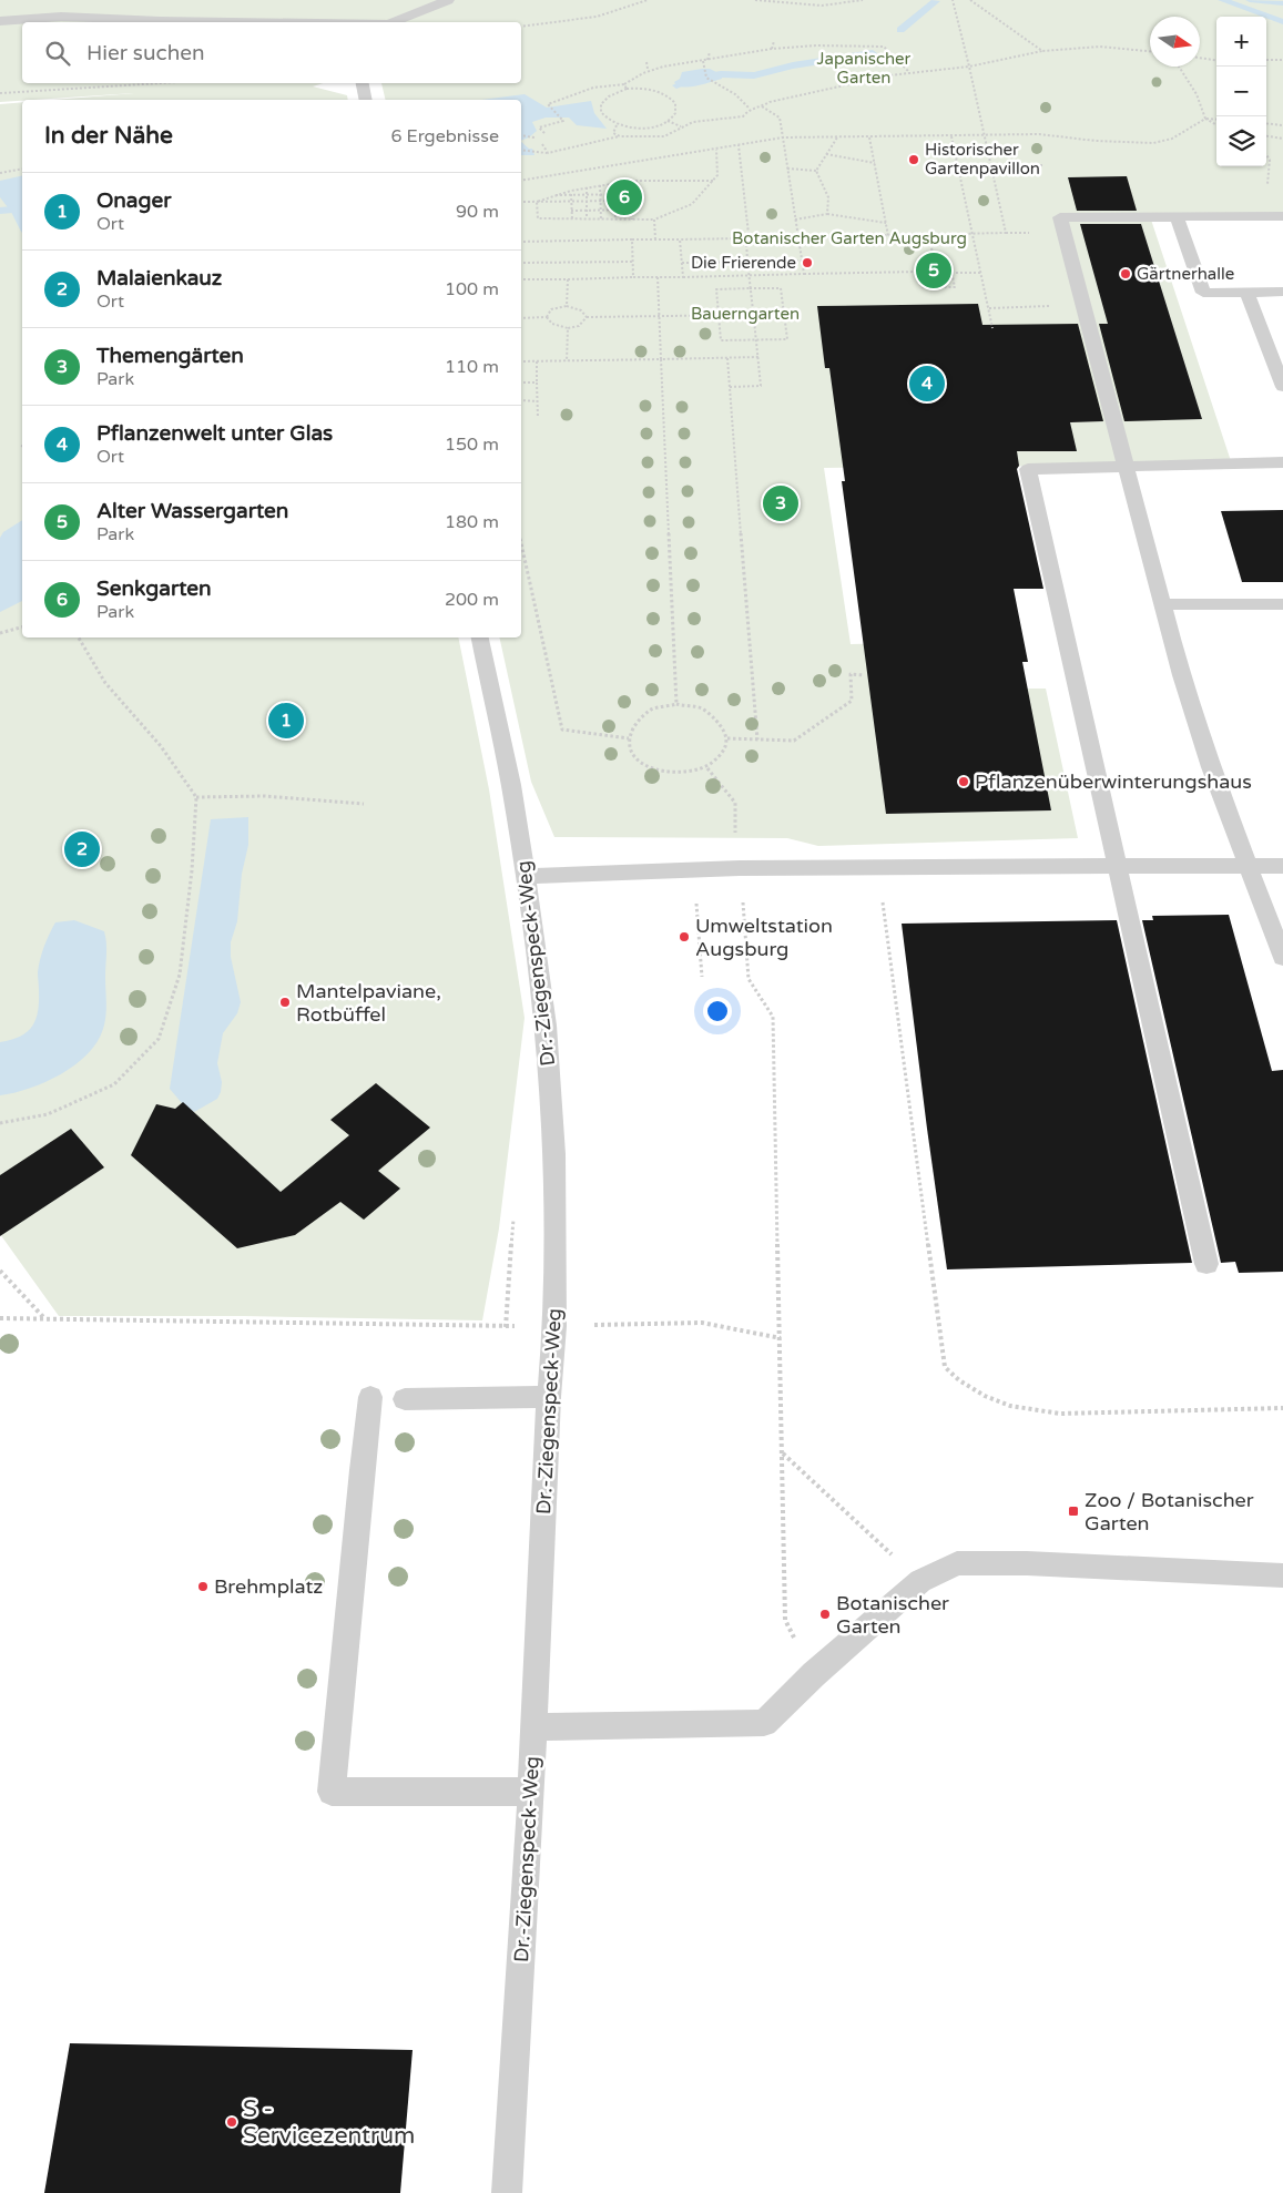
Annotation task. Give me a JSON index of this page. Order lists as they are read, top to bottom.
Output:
{
  "streets": {
    "lane": ["Dr.-Ziegenspeck-Weg"]
  },
  "parks": ["Japanischer Garten", "Botanischer Garten Augsburg", "Bauerngarten"],
  "places": {
    "other": [
      "Historischer Gartenpavillon",
      "Die Frierende",
      "Gärtnerhalle",
      "Pflanzenüberwinterungshaus",
      "Umweltstation Augsburg",
      "Mantelpaviane, Rotbüffel",
      "Brehmplatz",
      "Botanischer Garten",
      "S - Servicezentrum"
    ],
    "transit": ["Zoo / Botanischer Garten"]
  },
  "north": "right",
  "page": {
    "map_buttons": ["+", "−"],
    "search": "Hier suchen",
    "heading": ["In der Nähe", "6 Ergebnisse"],
    "list": [
      {
        "mark": "1",
        "name": "Onager",
        "note": "Ort",
        "value": "90 m"
      },
      {
        "mark": "2",
        "name": "Malaienkauz",
        "note": "Ort",
        "value": "100 m"
      },
      {
        "mark": "3",
        "name": "Themengärten",
        "note": "Park",
        "value": "110 m"
      },
      {
        "mark": "4",
        "name": "Pflanzenwelt unter Glas",
        "note": "Ort",
        "value": "150 m"
      },
      {
        "mark": "5",
        "name": "Alter Wassergarten",
        "note": "Park",
        "value": "180 m"
      },
      {
        "mark": "6",
        "name": "Senkgarten",
        "note": "Park",
        "value": "200 m"
      }
    ],
    "pins": [
      "6",
      "5",
      "4",
      "3",
      "1",
      "2"
    ]
  }
}
